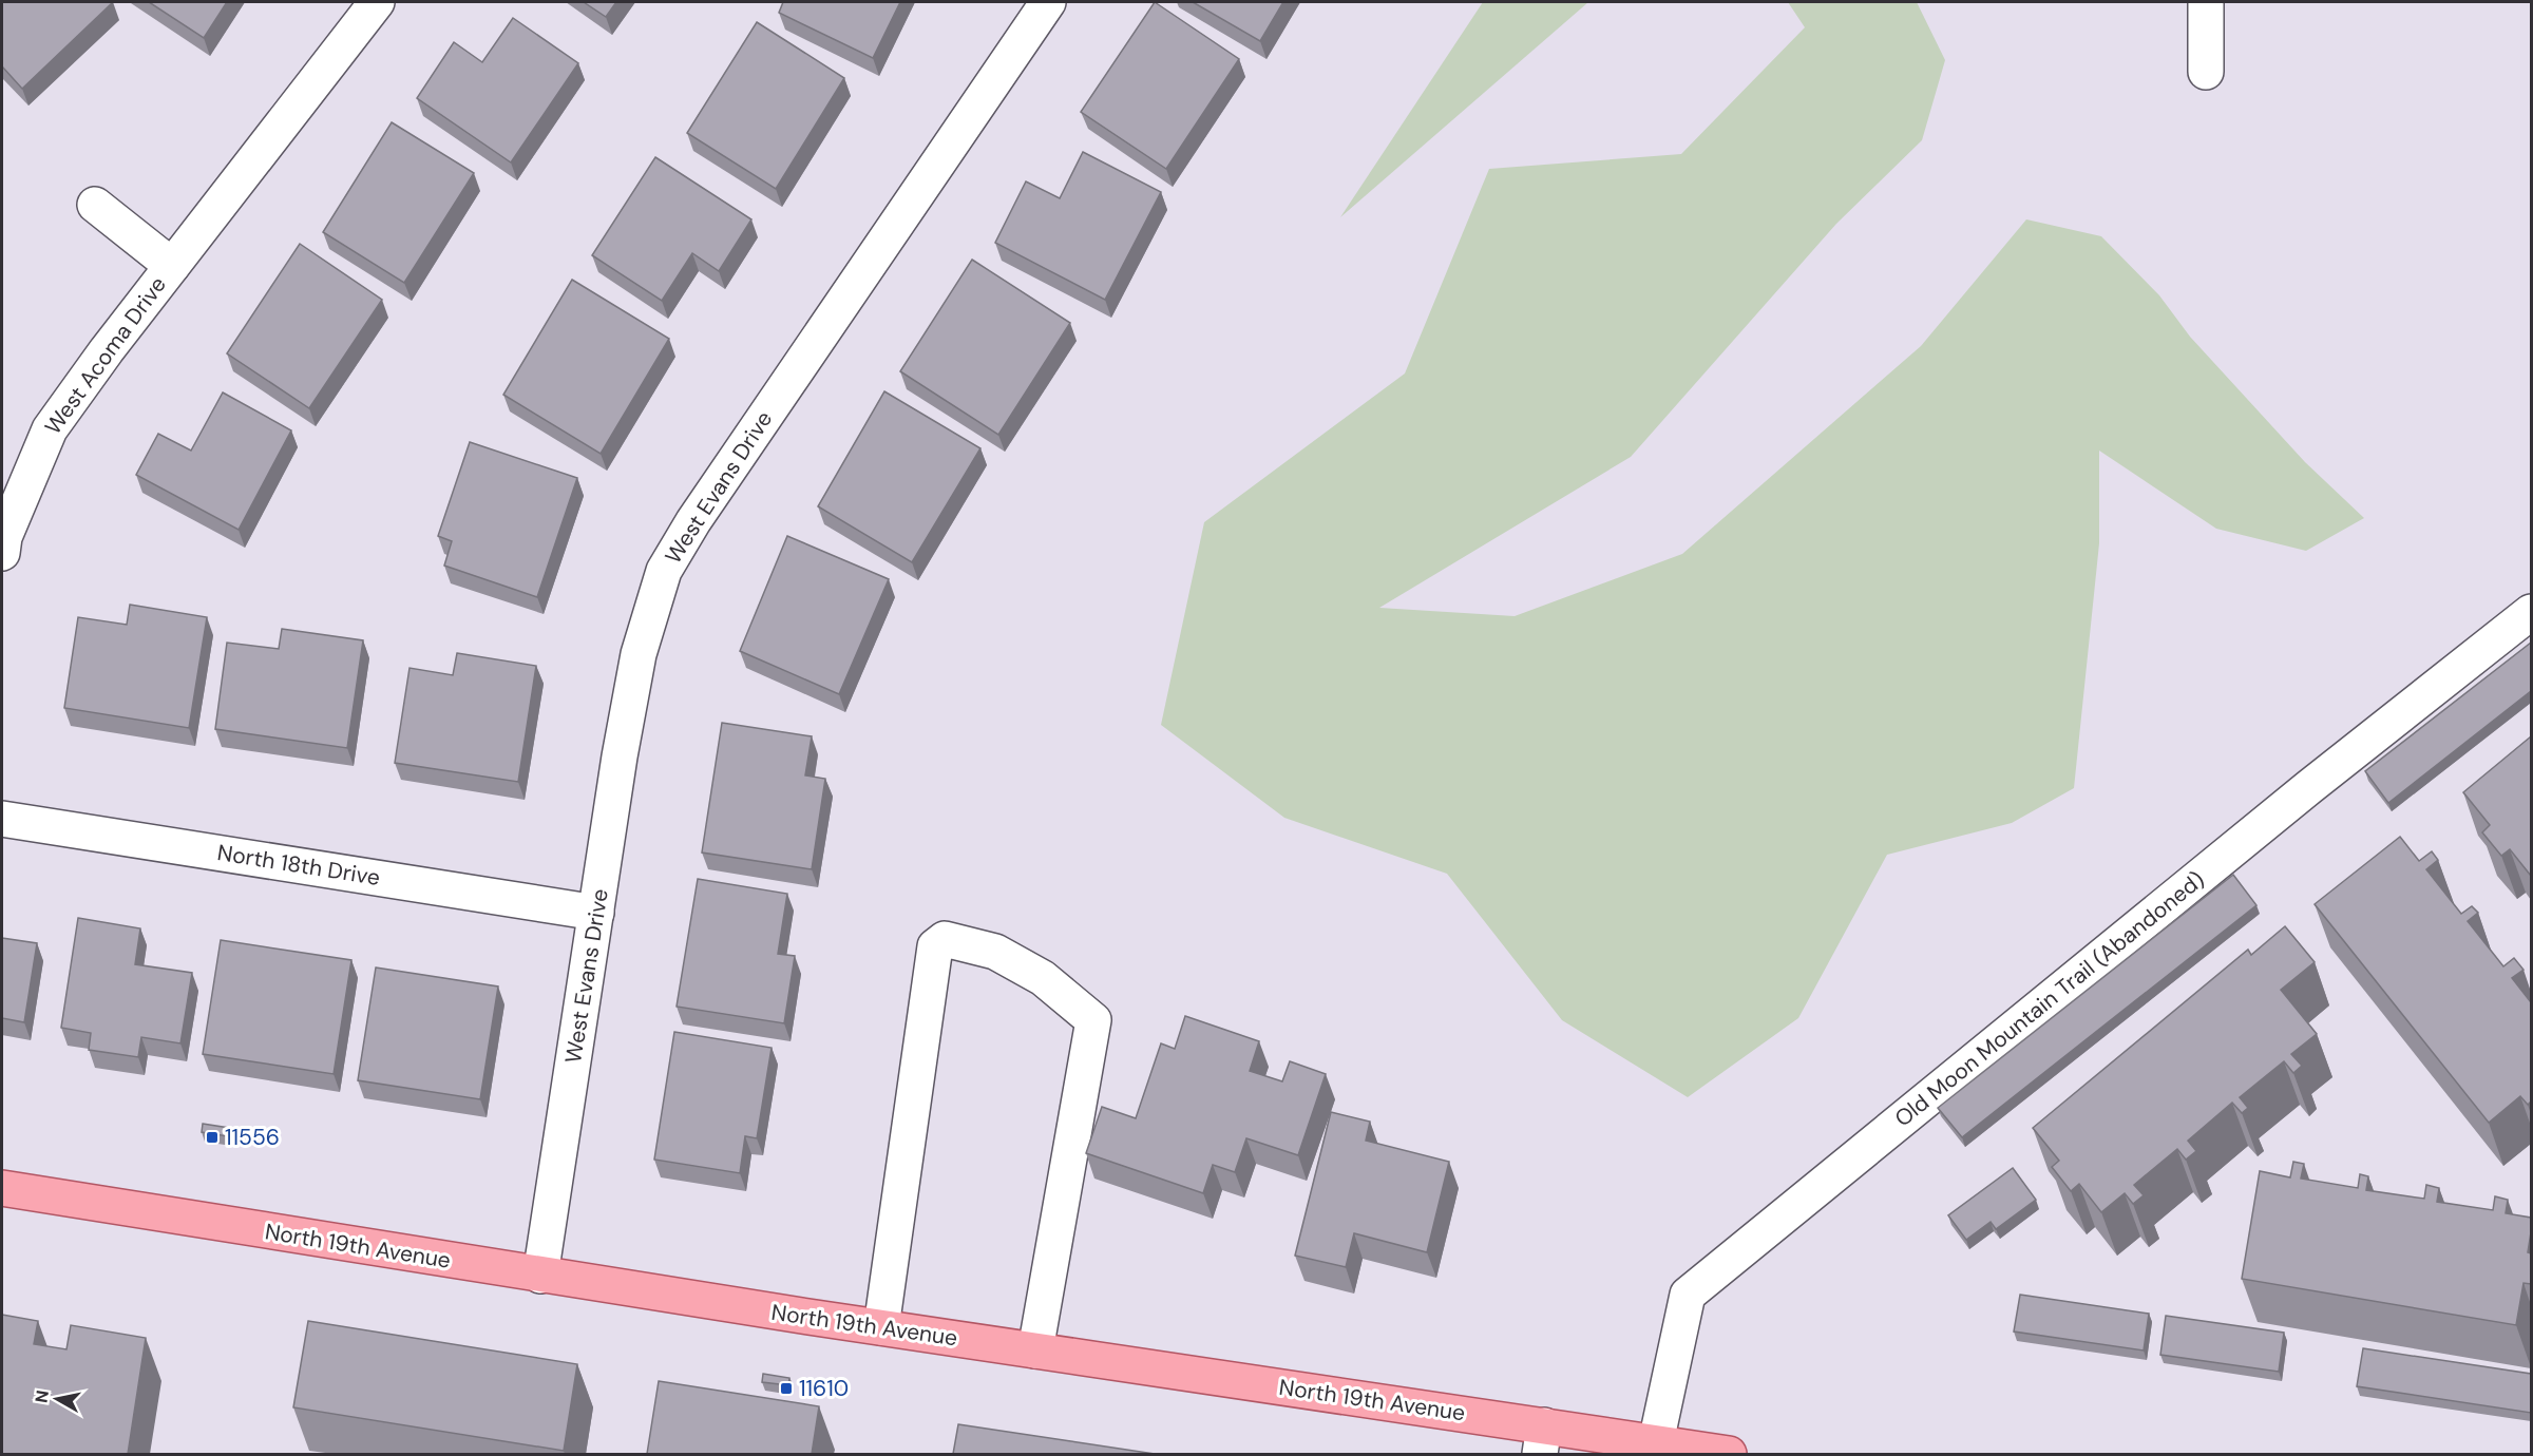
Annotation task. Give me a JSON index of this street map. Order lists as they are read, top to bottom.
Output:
{
  "streets": {
    "main road": ["North 19th Avenue"],
    "street": [
      "West Acoma Drive",
      "West Evans Drive",
      "North 18th Drive",
      "Old Moon Mountain Trail (Abandoned)"
    ]
  },
  "crossings": [
    ["West Evans Drive", "North 18th Drive"],
    ["West Evans Drive", "North 19th Avenue"],
    ["Old Moon Mountain Trail (Abandoned)", "North 19th Avenue"]
  ],
  "places": {
    "transit": ["11556", "11610"]
  },
  "north": "left"
}
